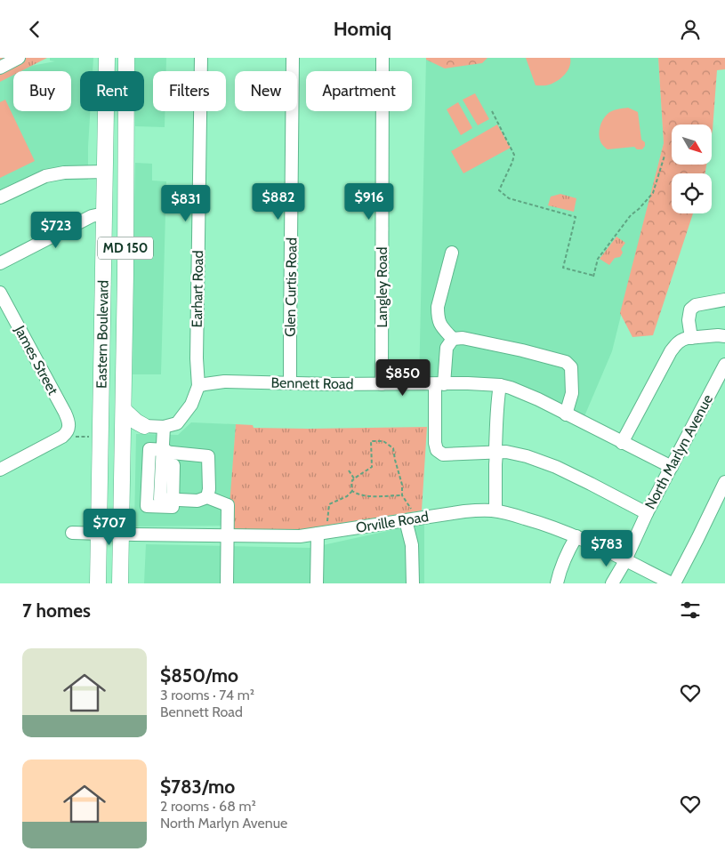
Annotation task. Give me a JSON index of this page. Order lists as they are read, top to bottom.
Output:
{
  "streets": {
    "main road": ["MD 150", "Eastern Boulevard"],
    "street": [
      "Glen Curtis Road",
      "Langley Road",
      "Earhart Road",
      "James Street",
      "Bennett Road",
      "North Marlyn Avenue",
      "Orville Road"
    ]
  },
  "crossings": [
    ["Glen Curtis Road", "Bennett Road"],
    ["Langley Road", "Bennett Road"],
    ["Earhart Road", "Bennett Road"],
    ["Eastern Boulevard", "Orville Road"],
    ["Bennett Road", "North Marlyn Avenue"],
    ["North Marlyn Avenue", "Orville Road"]
  ],
  "north": "bottom right",
  "page": {
    "header": "Homiq",
    "chip": [
      "Buy",
      "Rent",
      "Filters",
      "New",
      "Apartment"
    ],
    "price": [
      "$882",
      "$916",
      "$831",
      "$723",
      "$850",
      "$707",
      "$783"
    ],
    "heading": "7 homes",
    "list": [
      {
        "name": "$850/mo",
        "note": "3 rooms · 74 m² · Bennett Road"
      },
      {
        "name": "$783/mo",
        "note": "2 rooms · 68 m² · North Marlyn Avenue"
      }
    ]
  }
}
